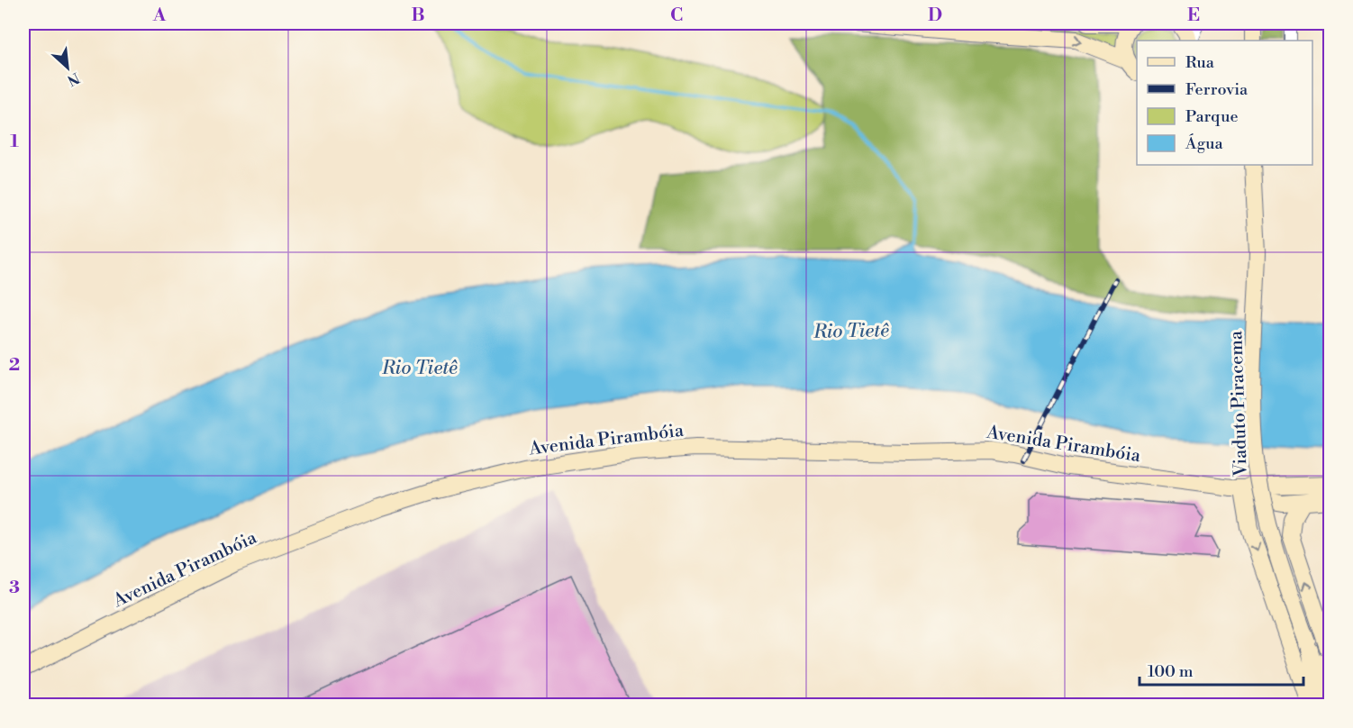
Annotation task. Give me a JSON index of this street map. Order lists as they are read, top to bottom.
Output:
{
  "streets": {
    "main road": ["Viaduto Piracema", "Avenida Pirambóia"]
  },
  "water": ["Rio Tietê"],
  "legend": [
    "Rua",
    "Ferrovia",
    "Parque",
    "Água"
  ],
  "scale_bar": "100 m",
  "north": "bottom right",
  "grid": {
    "columns": [
      "A",
      "B",
      "C",
      "D",
      "E"
    ],
    "rows": ["1", "2", "3"]
  }
}
